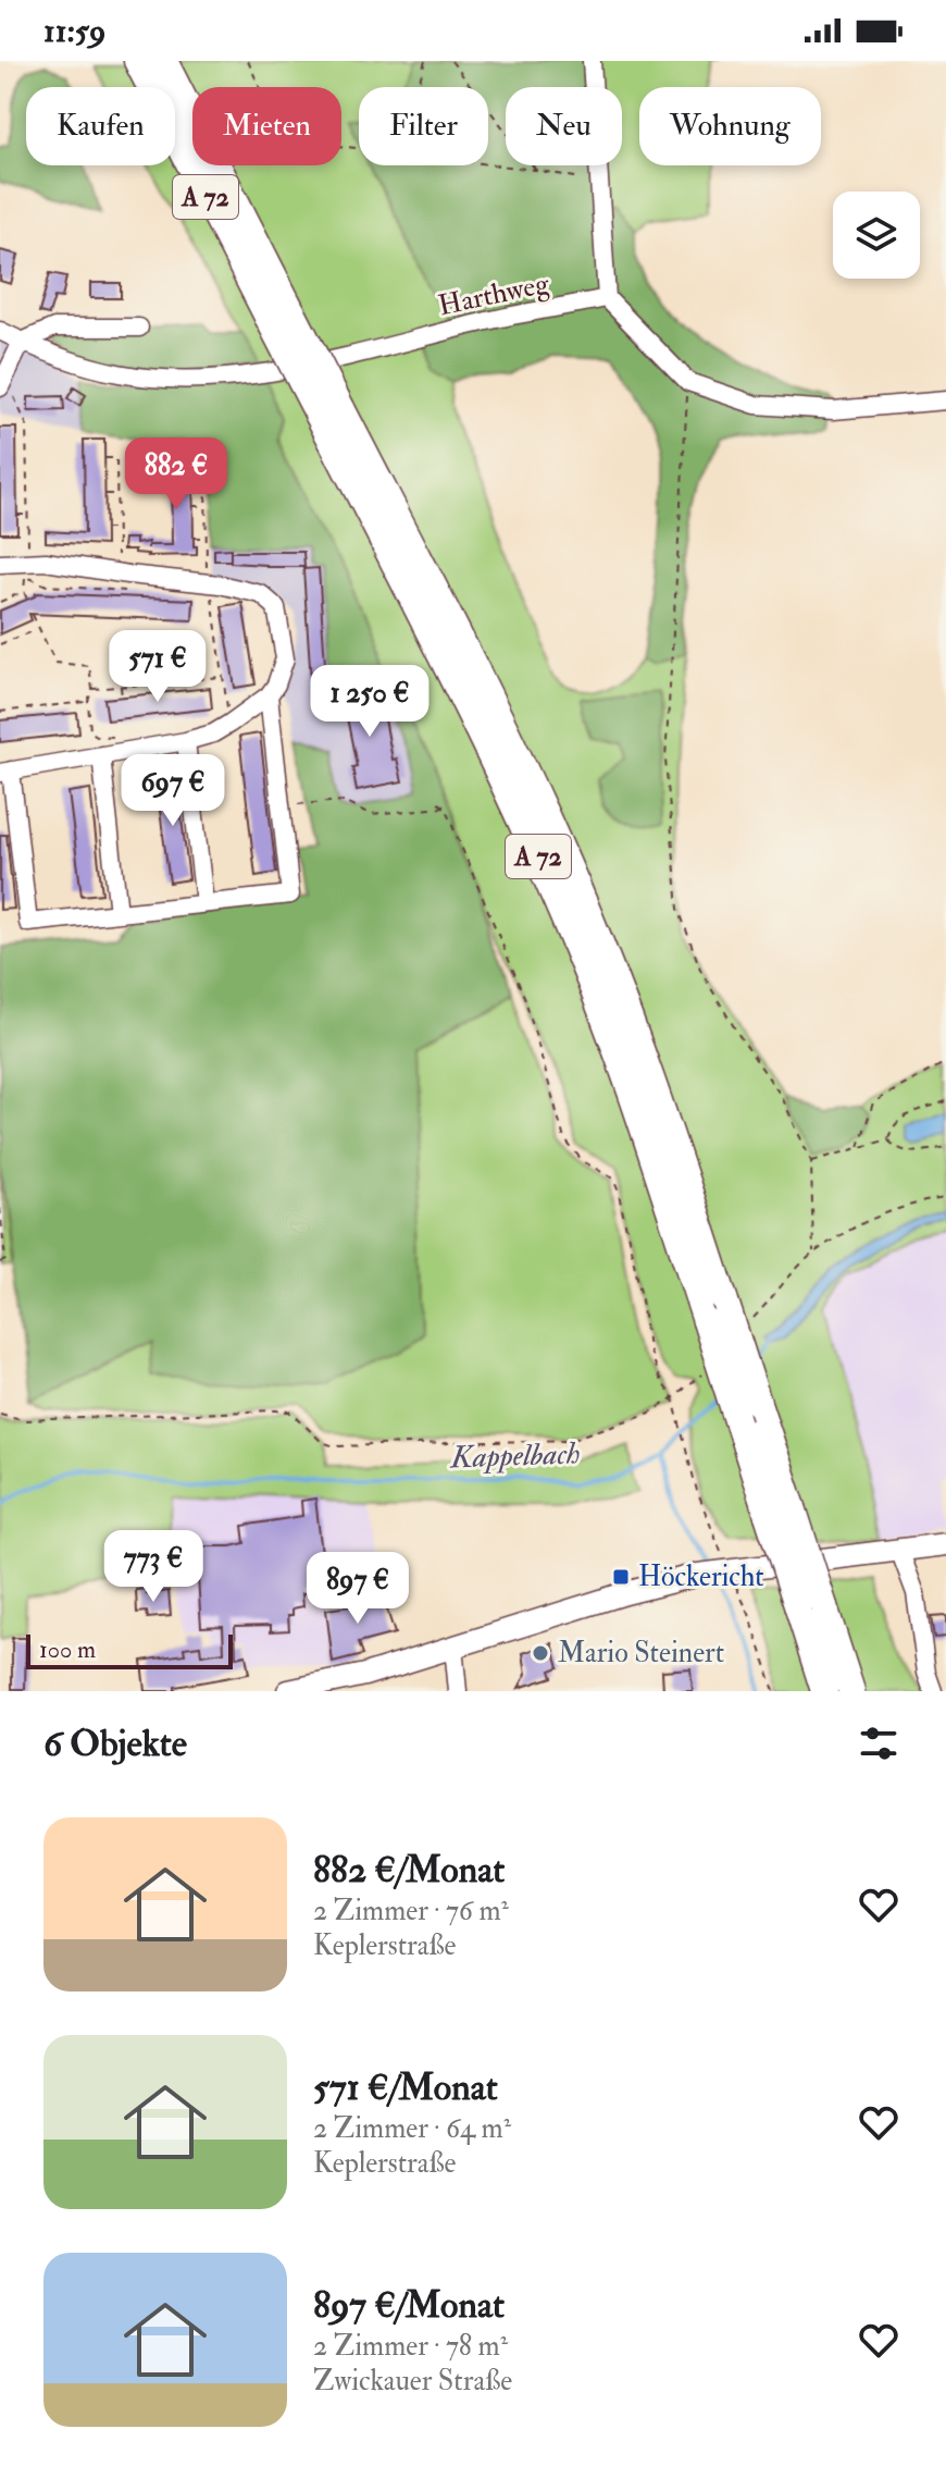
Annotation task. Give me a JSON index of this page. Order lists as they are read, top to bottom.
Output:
{
  "streets": {
    "highway": ["A 72"],
    "street": ["Harthweg"]
  },
  "water": ["Kappelbach"],
  "places": {
    "transit": ["Höckericht"],
    "other": ["Mario Steinert"]
  },
  "scale_bar": "100 m",
  "page": {
    "status": "11:59",
    "chip": [
      "Kaufen",
      "Mieten",
      "Filter",
      "Neu",
      "Wohnung"
    ],
    "price": [
      "882 €",
      "571 €",
      "1 250 €",
      "697 €",
      "773 €",
      "897 €"
    ],
    "scale": "100 m",
    "heading": "6 Objekte",
    "list": [
      {
        "name": "882 €/Monat",
        "note": "2 Zimmer · 76 m² · Keplerstraße"
      },
      {
        "name": "571 €/Monat",
        "note": "2 Zimmer · 64 m² · Keplerstraße"
      },
      {
        "name": "897 €/Monat",
        "note": "2 Zimmer · 78 m² · Zwickauer Straße"
      }
    ]
  }
}
